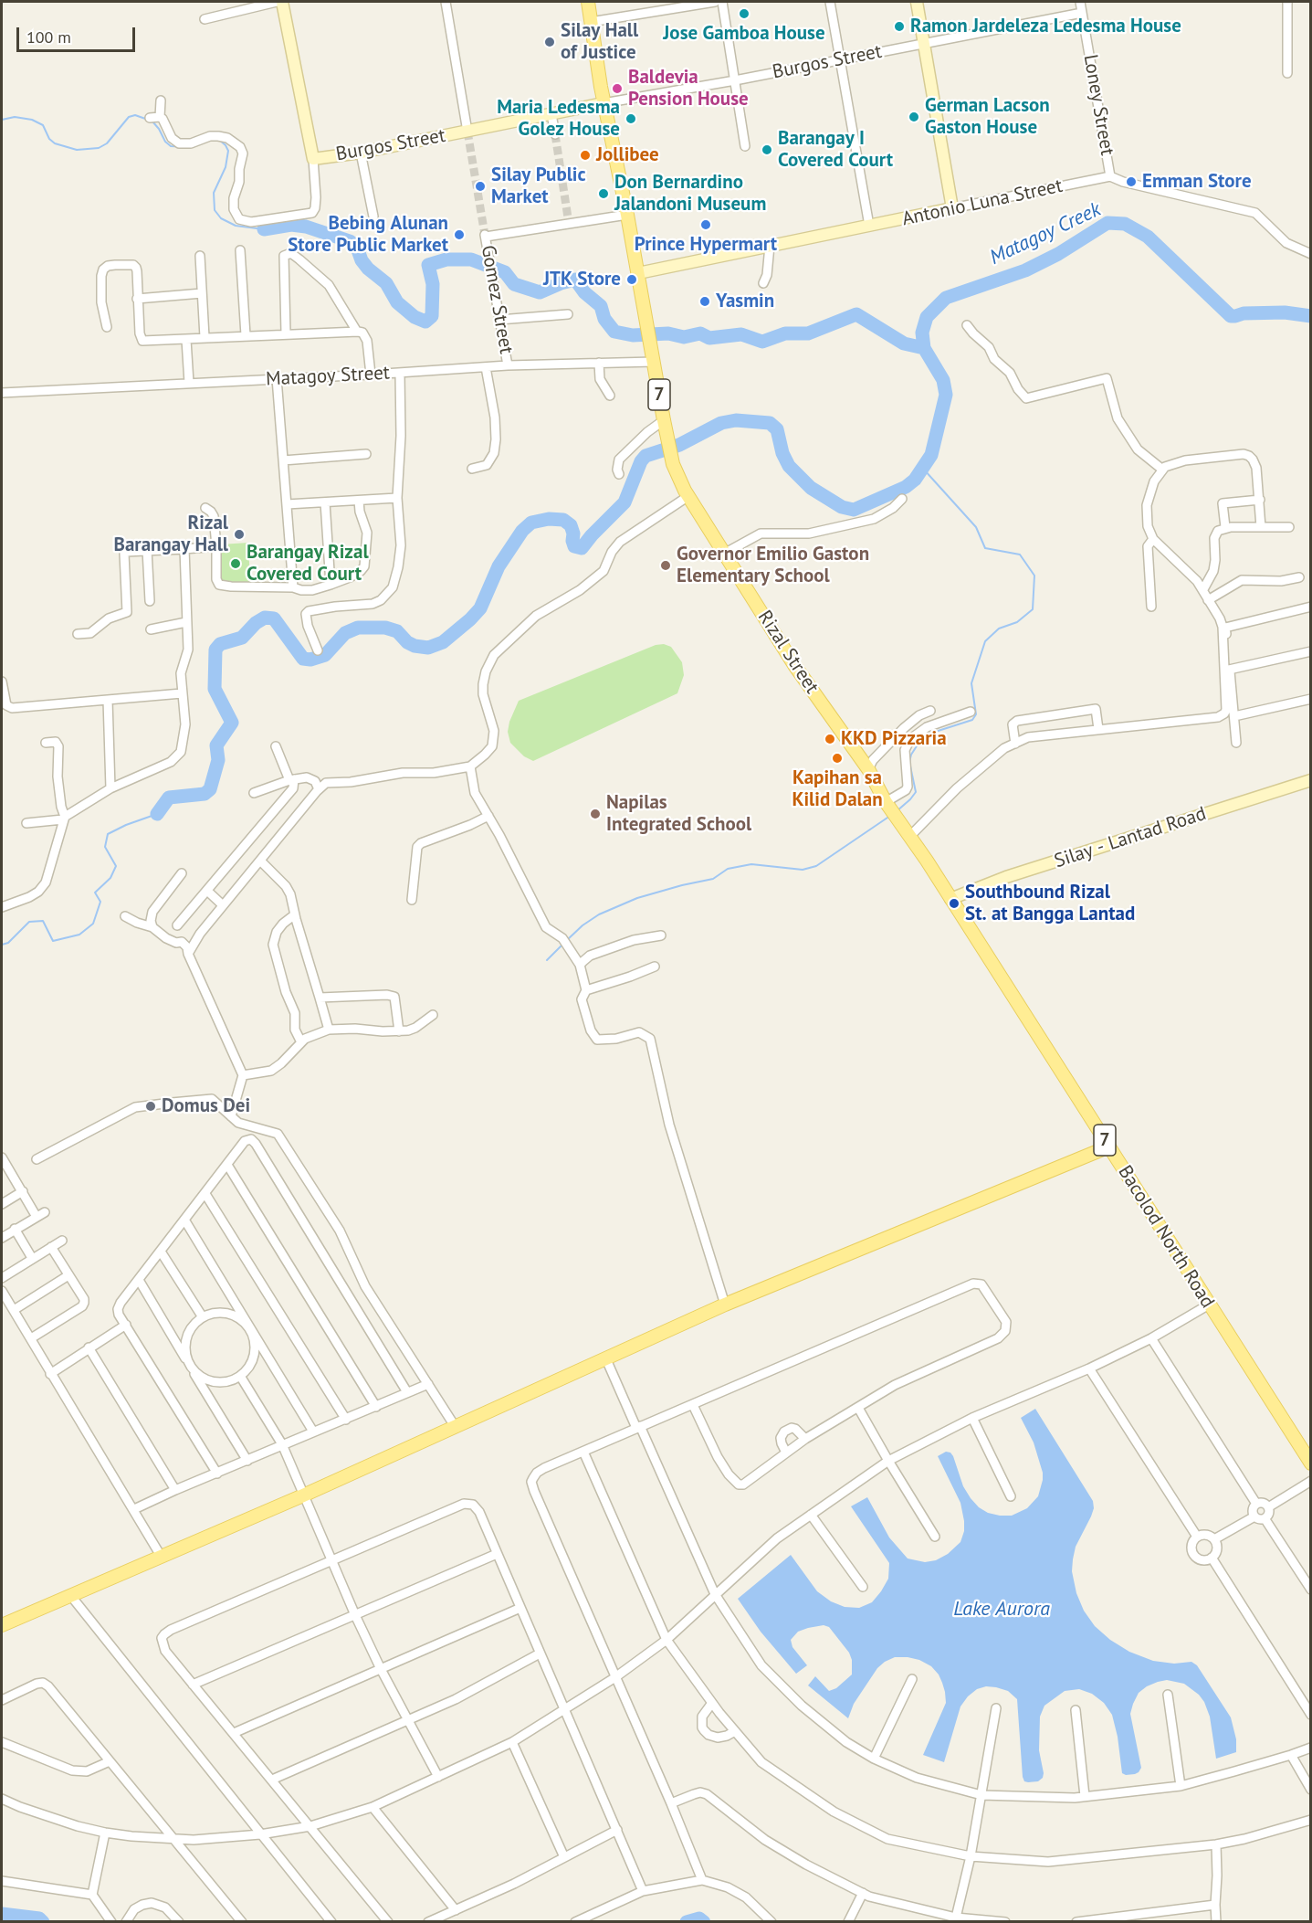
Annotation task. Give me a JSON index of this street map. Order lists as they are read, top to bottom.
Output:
{
  "streets": {
    "main road": ["7", "Rizal Street", "Bacolod North Road"],
    "street": [
      "Burgos Street",
      "Loney Street",
      "Antonio Luna Street",
      "Gomez Street",
      "Matagoy Street",
      "Silay - Lantad Road"
    ]
  },
  "crossings": [
    ["Burgos Street", "Loney Street"],
    ["Burgos Street", "Rizal Street"],
    ["Loney Street", "Antonio Luna Street"],
    ["Antonio Luna Street", "Rizal Street"],
    ["Gomez Street", "Matagoy Street"],
    ["Gomez Street", "Rizal Street"],
    ["Matagoy Street", "Rizal Street"],
    ["Rizal Street", "Bacolod North Road"],
    ["Silay - Lantad Road", "Bacolod North Road"]
  ],
  "water": ["Matagoy Creek", "Lake Aurora"],
  "places": [
    "Jose Gamboa House",
    "Ramon Jardeleza Ledesma House",
    "Silay Hall of Justice",
    "Baldevia Pension House",
    "German Lacson Gaston House",
    "Maria Ledesma Golez House",
    "Barangay I Covered Court",
    "Jollibee",
    "Emman Store",
    "Silay Public Market",
    "Don Bernardino Jalandoni Museum",
    "Prince Hypermart",
    "Bebing Alunan Store Public Market",
    "JTK Store",
    "Yasmin",
    "Rizal Barangay Hall",
    "Barangay Rizal Covered Court",
    "Governor Emilio Gaston Elementary School",
    "KKD Pizzaria",
    "Kapihan sa Kilid Dalan",
    "Napilas Integrated School",
    "Southbound Rizal St. at Bangga Lantad",
    "Domus Dei"
  ],
  "scale_bar": "100 m"
}
